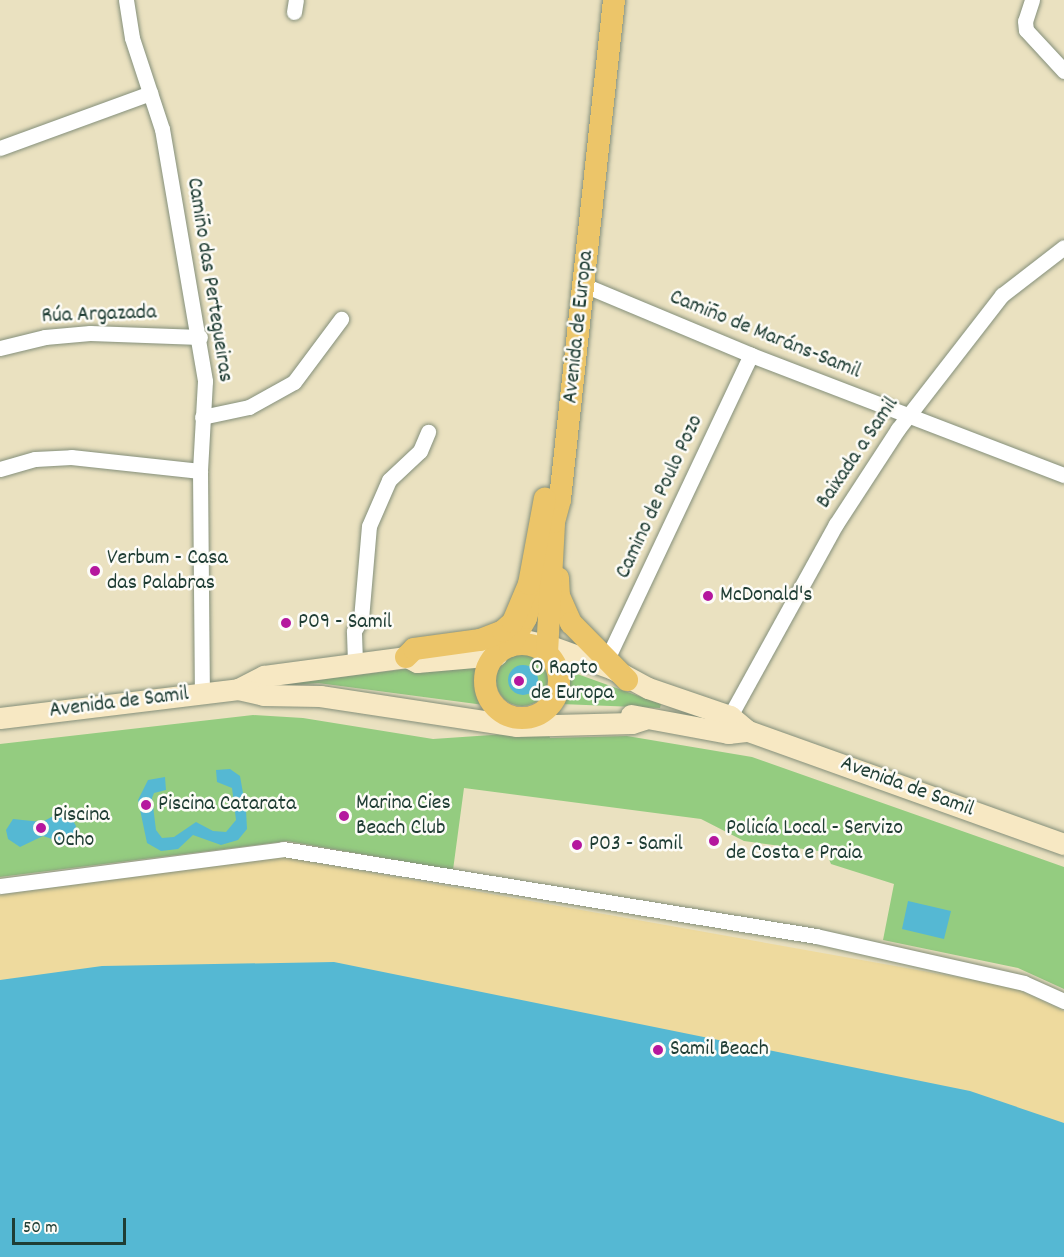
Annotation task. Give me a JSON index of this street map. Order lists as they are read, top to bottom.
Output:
{
  "streets": {
    "main road": ["Avenida de Europa", "Avenida de Samil"],
    "street": [
      "Camiño das Pertegueiras",
      "Rúa Argazada",
      "Camiño de Maráns-Samil",
      "Baixada a Samil",
      "Camino de Poulo Pozo"
    ]
  },
  "crossings": [
    ["Camiño das Pertegueiras", "Rúa Argazada"],
    ["Camiño das Pertegueiras", "Avenida de Samil"],
    ["Avenida de Europa", "Camiño de Maráns-Samil"],
    ["Avenida de Europa", "Avenida de Samil"],
    ["Camiño de Maráns-Samil", "Baixada a Samil"],
    ["Camiño de Maráns-Samil", "Camino de Poulo Pozo"],
    ["Baixada a Samil", "Avenida de Samil"]
  ],
  "places": [
    "Verbum - Casa das Palabras",
    "McDonald's",
    "P09 - Samil",
    "O Rapto de Europa",
    "Piscina Catarata",
    "Marina Cies Beach Club",
    "Piscina Ocho",
    "Policía Local - Servizo de Costa e Praia",
    "P03 - Samil",
    "Samil Beach"
  ],
  "scale_bar": "50 m"
}
